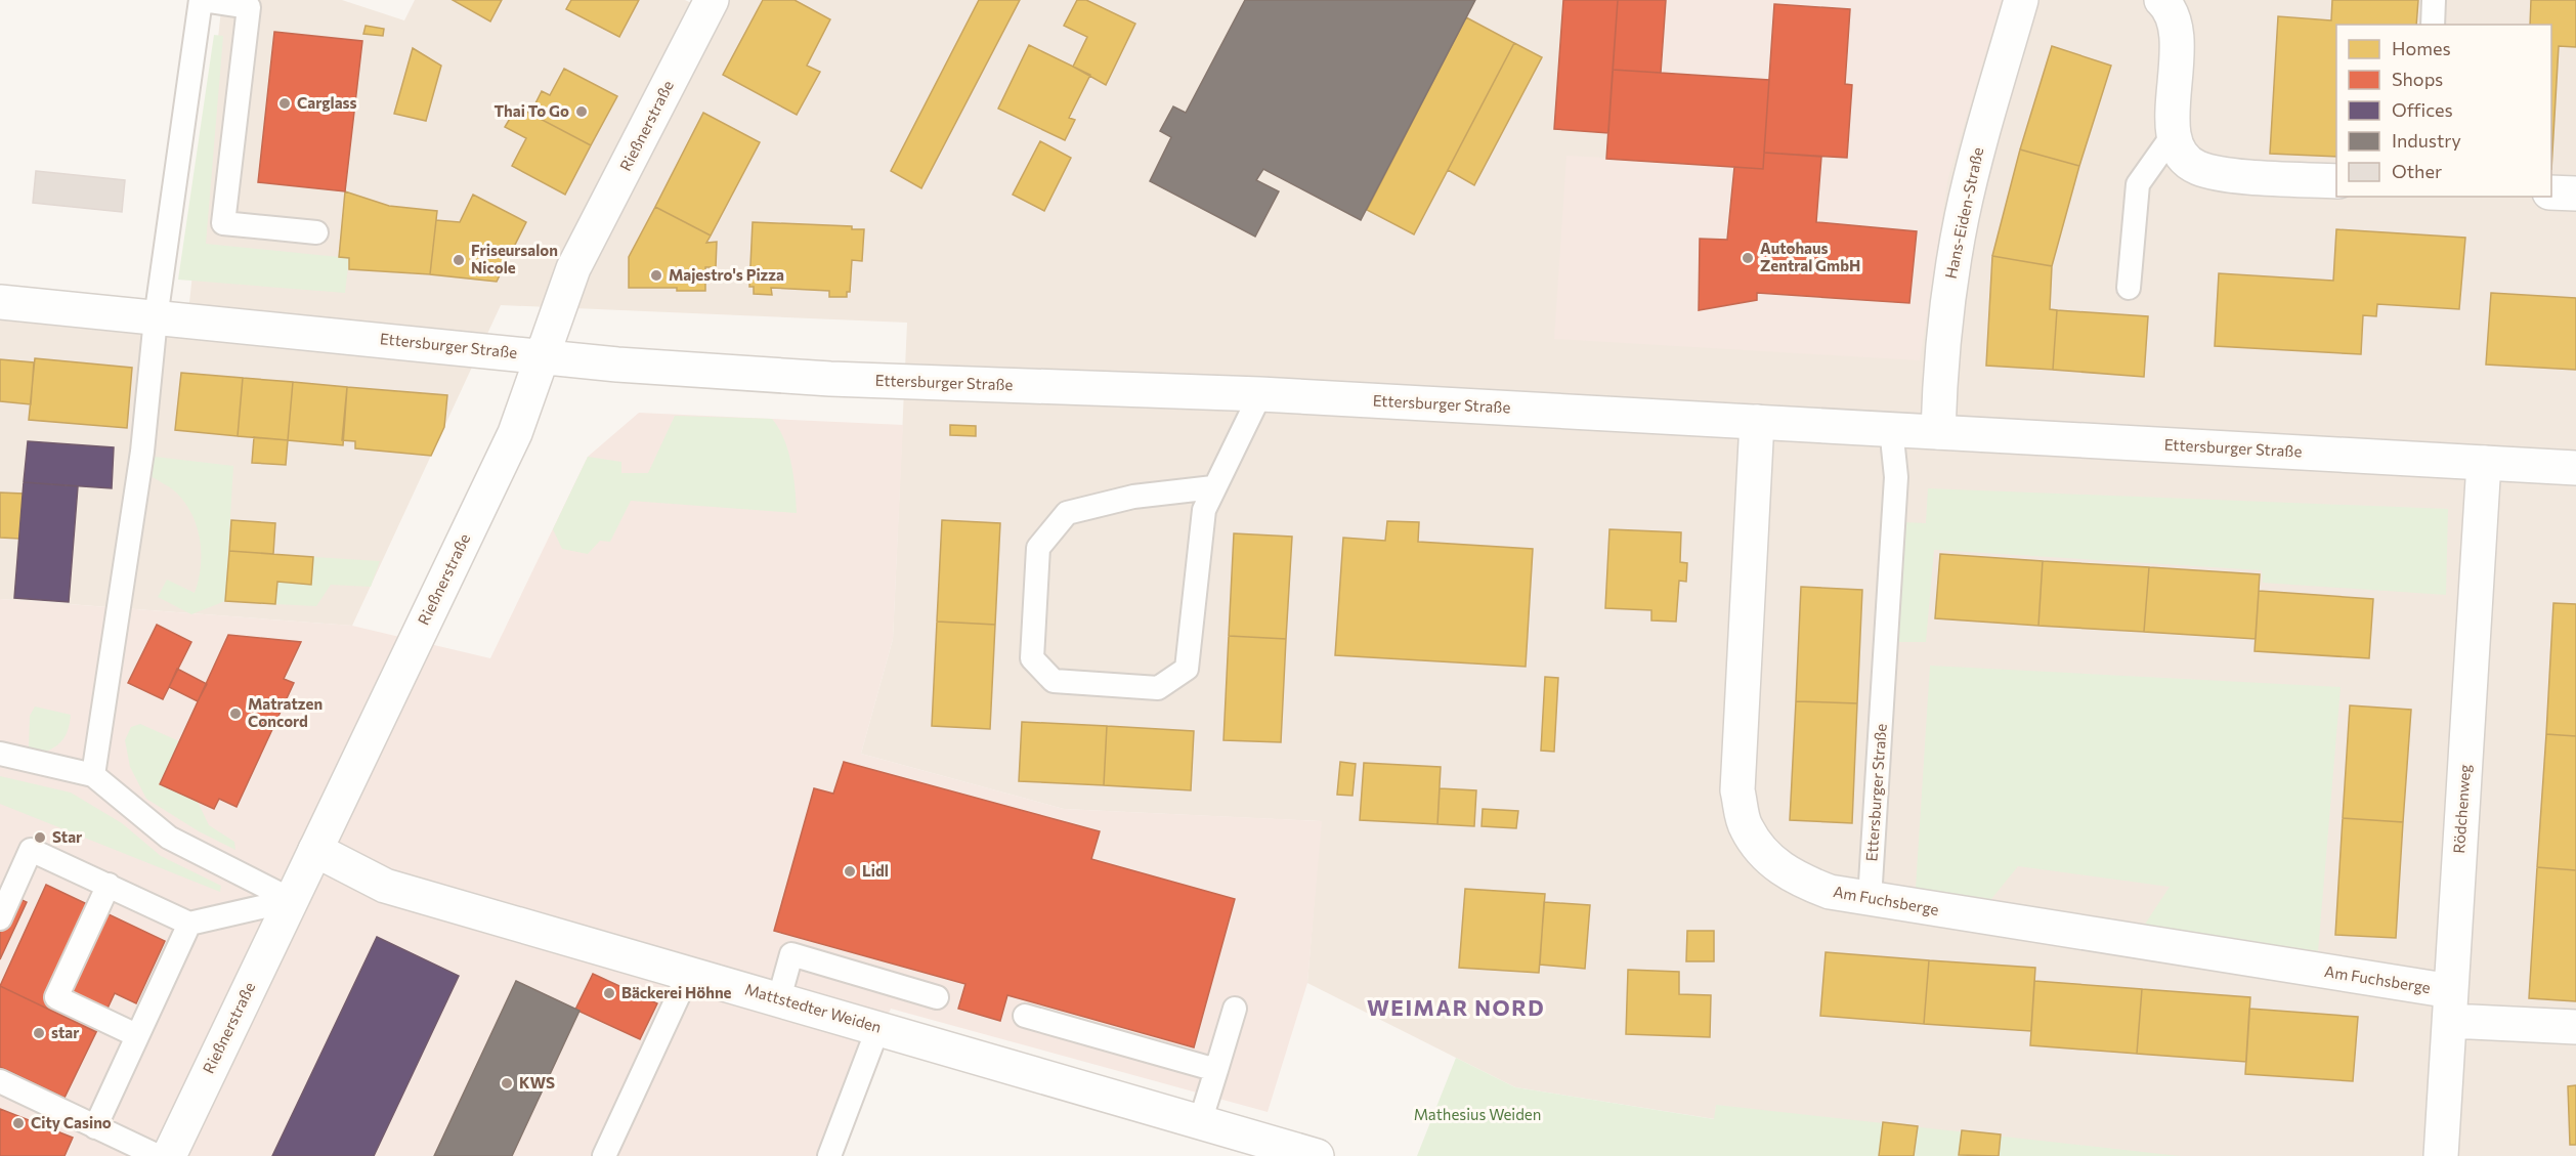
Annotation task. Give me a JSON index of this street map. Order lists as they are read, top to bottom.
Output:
{
  "streets": {
    "street": [
      "Rießnerstraße",
      "Hans-Eiden-Straße",
      "Ettersburger Straße",
      "Rödchenweg",
      "Am Fuchsberge",
      "Mattstedter Weiden"
    ]
  },
  "crossings": [
    ["Rießnerstraße", "Ettersburger Straße"],
    ["Rießnerstraße", "Mattstedter Weiden"],
    ["Hans-Eiden-Straße", "Ettersburger Straße"],
    ["Ettersburger Straße", "Rödchenweg"],
    ["Ettersburger Straße", "Am Fuchsberge"],
    ["Rödchenweg", "Am Fuchsberge"]
  ],
  "districts": ["WEIMAR NORD"],
  "parks": ["Mathesius Weiden"],
  "places": [
    "Carglass",
    "Thai To Go",
    "Autohaus Zentral GmbH",
    "Friseursalon Nicole",
    "Majestro's Pizza",
    "Matratzen Concord",
    "Star",
    "Lidl",
    "Bäckerei Höhne",
    "star",
    "KWS",
    "City Casino"
  ],
  "legend": [
    "Homes",
    "Shops",
    "Offices",
    "Industry",
    "Other"
  ]
}
